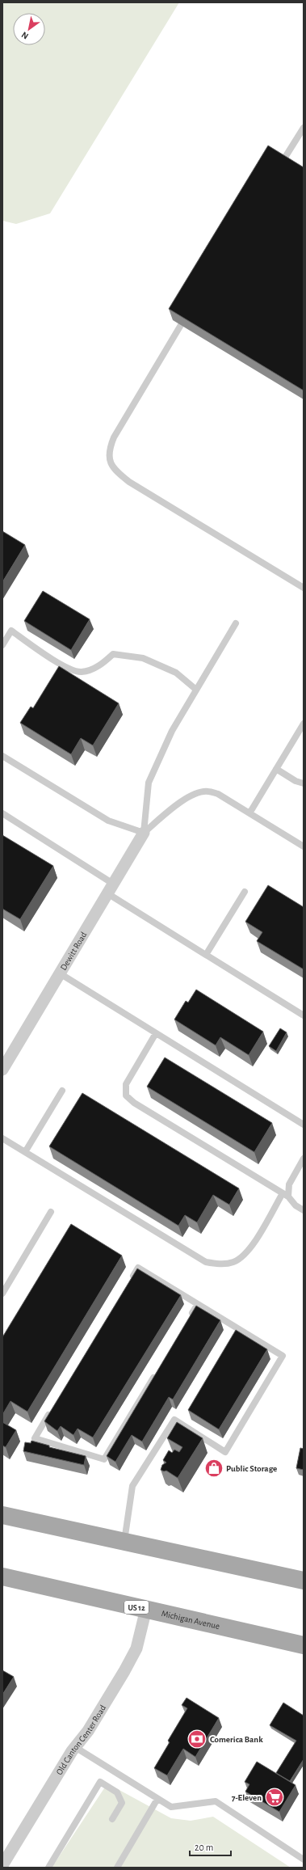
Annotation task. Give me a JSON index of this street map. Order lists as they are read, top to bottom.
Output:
{
  "streets": {
    "main road": ["US 12", "Michigan Avenue"],
    "street": ["Dewitt Road", "Old Canton Center Road"]
  },
  "crossings": [
    ["Michigan Avenue", "Old Canton Center Road"]
  ],
  "places": {
    "shop": ["Public Storage"],
    "bank": ["Comerica Bank"],
    "supermarket": ["7-Eleven"]
  },
  "scale_bar": "20 m",
  "north": "bottom left"
}
